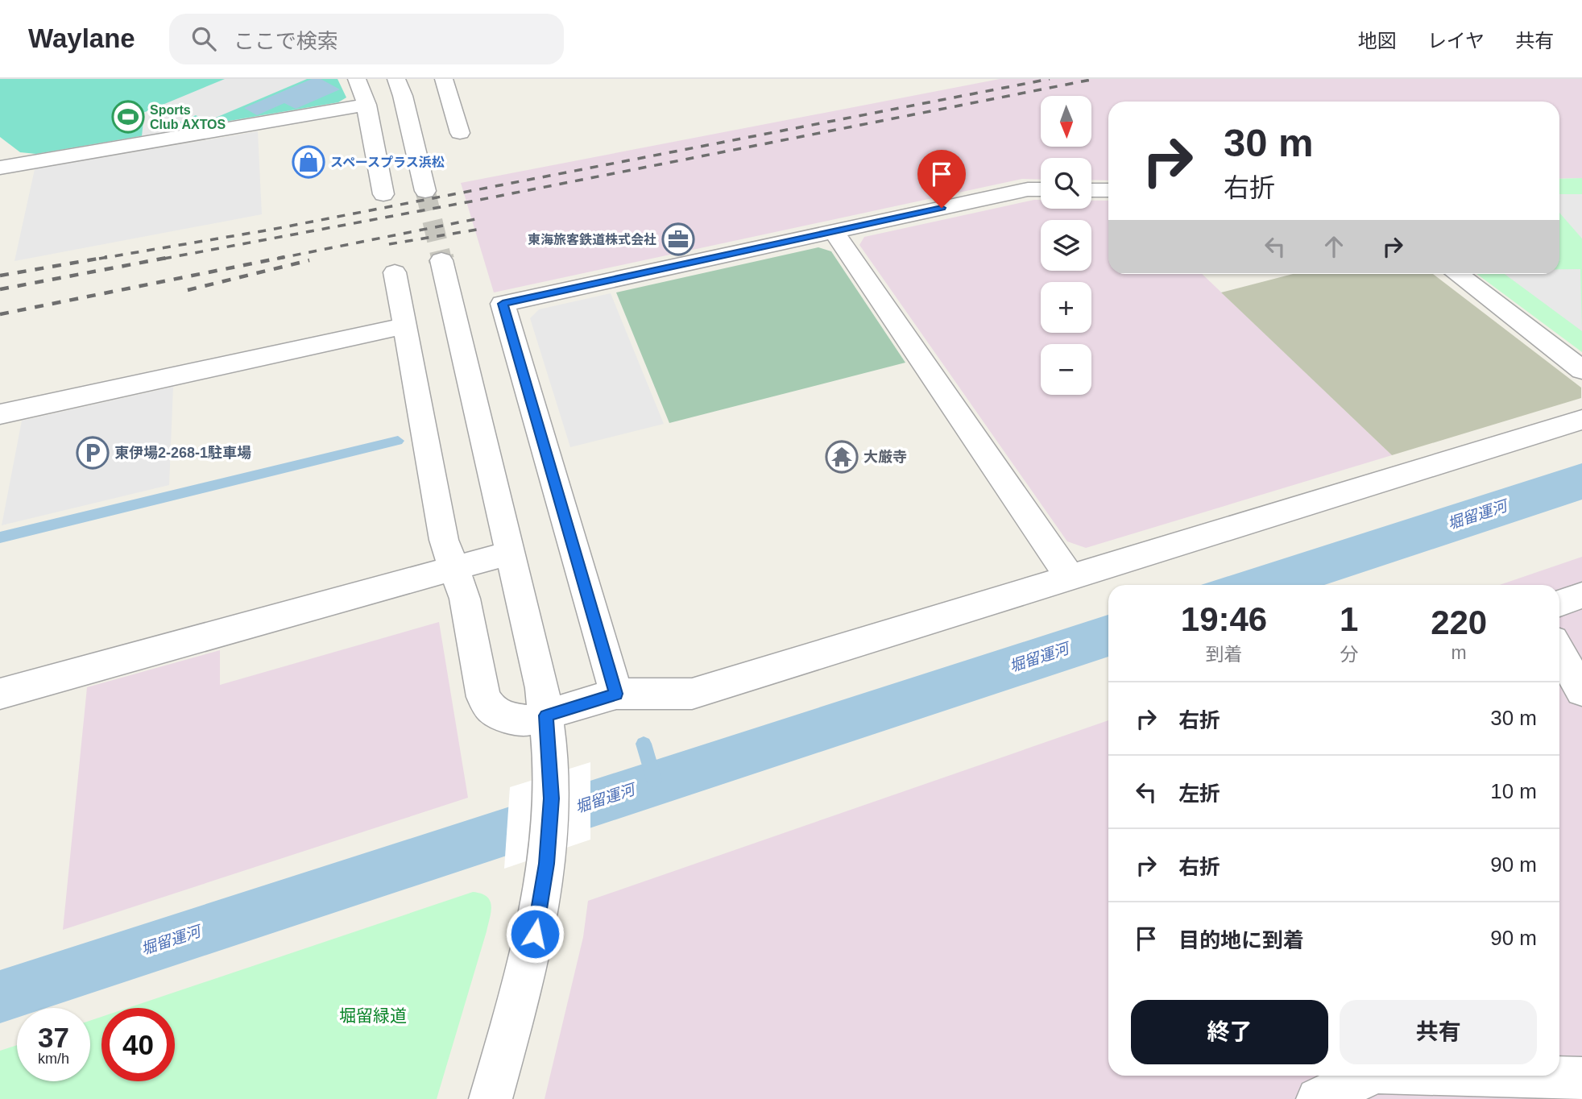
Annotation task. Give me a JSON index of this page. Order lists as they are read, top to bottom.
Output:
{
  "water": ["堀留運河"],
  "parks": ["堀留緑道"],
  "places": {
    "sports": ["Sports Club AXTOS"],
    "shop": ["スペースプラス浜松"],
    "office": ["東海旅客鉄道株式会社"],
    "parking": ["東伊場2-268-1駐車場"],
    "temple": ["大厳寺"]
  },
  "north": "bottom",
  "page": {
    "header": "Waylane",
    "search": "ここで検索",
    "nav": ["地図", "レイヤ", "共有"],
    "map_buttons": ["+", "−"],
    "turn": ["30 m", "右折"],
    "eta": [
      "19:46",
      "到着",
      "1",
      "分",
      "220",
      "m"
    ],
    "list": [
      {
        "name": "右折",
        "value": "30 m"
      },
      {
        "name": "左折",
        "value": "10 m"
      },
      {
        "name": "右折",
        "value": "90 m"
      },
      {
        "name": "目的地に到着",
        "value": "90 m"
      }
    ],
    "buttons": ["終了", "共有"],
    "speed": "37 km/h",
    "limit": "40"
  }
}
